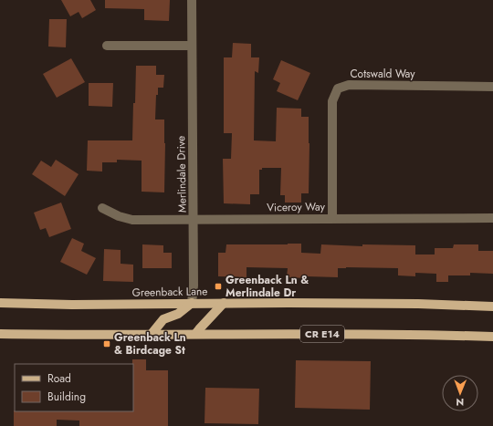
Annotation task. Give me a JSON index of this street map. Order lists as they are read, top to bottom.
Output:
{
  "streets": {
    "main road": ["Greenback Lane", "CR E14"],
    "street": ["Cotswald Way", "Merlindale Drive", "Viceroy Way"]
  },
  "crossings": [
    ["Cotswald Way", "Viceroy Way"],
    ["Merlindale Drive", "Viceroy Way"],
    ["Merlindale Drive", "Greenback Lane"]
  ],
  "places": {
    "transit": ["Greenback Ln & Merlindale Dr", "Greenback Ln & Birdcage St"]
  },
  "legend": ["Road", "Building"],
  "north": "bottom"
}
